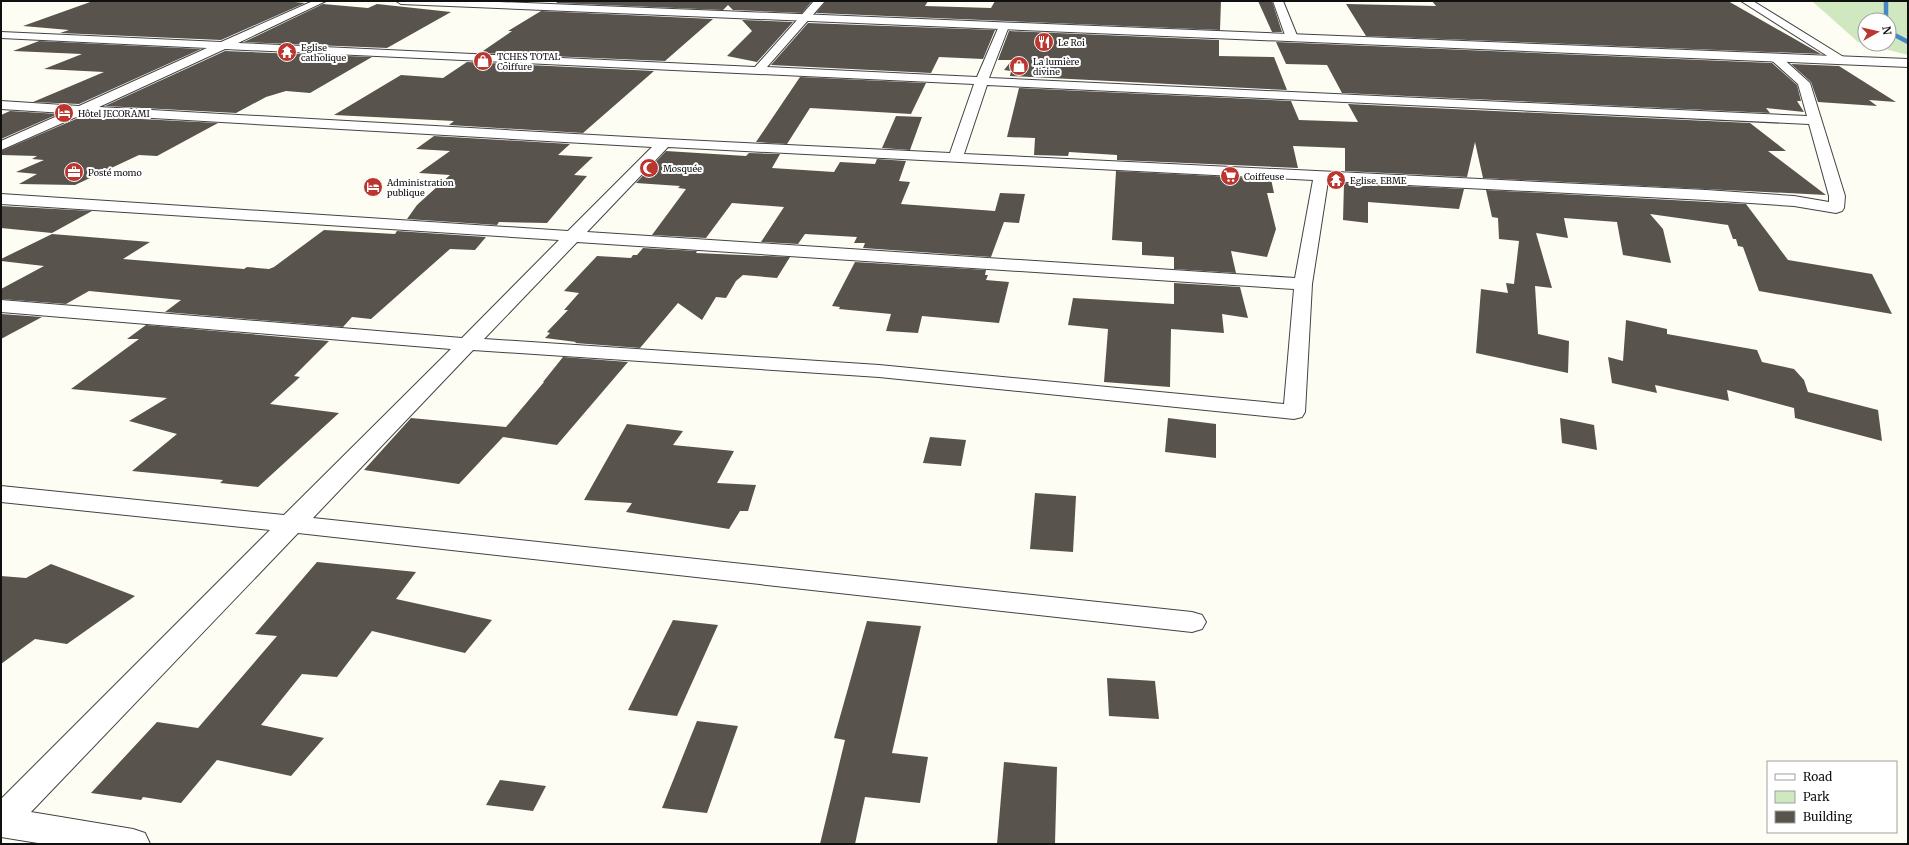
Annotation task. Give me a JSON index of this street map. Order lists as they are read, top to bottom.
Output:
{
  "places": {
    "restaurant": ["Le Roi"],
    "temple": ["Eglise catholique", "Eglise. EBME"],
    "shop": ["TCHES TOTAL Coiffure", "La lumière divine"],
    "hotel": ["Hôtel JECORAMI", "Administration publique"],
    "mosque": ["Mosquée"],
    "office": ["Posté momo"],
    "supermarket": ["Coiffeuse"]
  },
  "legend": ["Road", "Park", "Building"],
  "north": "right"
}
